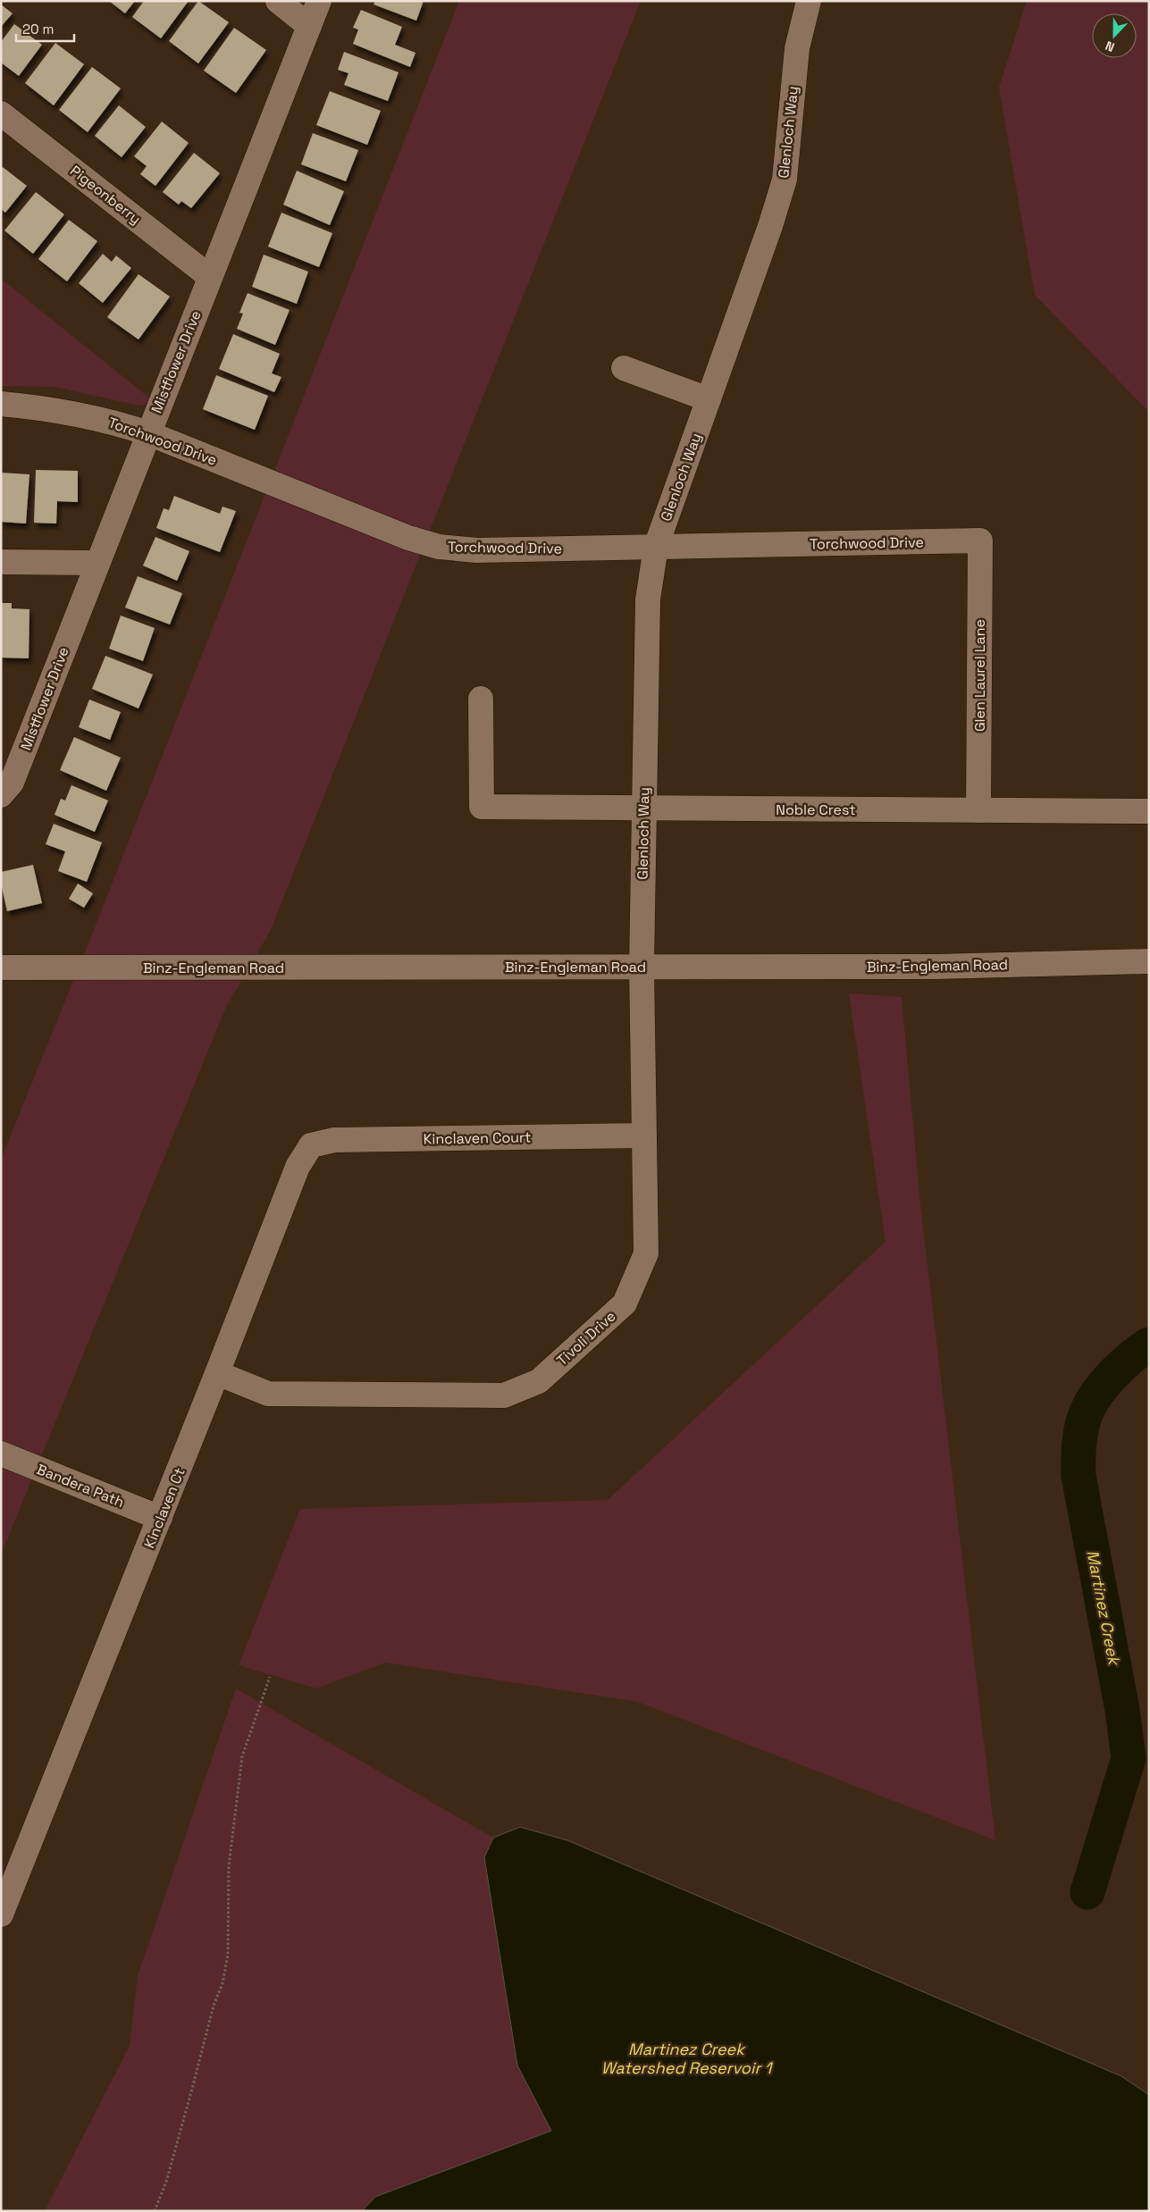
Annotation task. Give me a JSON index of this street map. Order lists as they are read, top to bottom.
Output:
{
  "streets": {
    "street": [
      "Glenloch Way",
      "Pigeonberry",
      "Mistflower Drive",
      "Torchwood Drive",
      "Glen Laurel Lane",
      "Noble Crest",
      "Binz-Engleman Road",
      "Kinclaven Court",
      "Tivoli Drive",
      "Bandera Path",
      "Kinclaven Ct"
    ]
  },
  "crossings": [
    ["Glenloch Way", "Torchwood Drive"],
    ["Glenloch Way", "Noble Crest"],
    ["Glenloch Way", "Binz-Engleman Road"],
    ["Glenloch Way", "Tivoli Drive"],
    ["Pigeonberry", "Mistflower Drive"],
    ["Mistflower Drive", "Torchwood Drive"],
    ["Torchwood Drive", "Glen Laurel Lane"],
    ["Glen Laurel Lane", "Noble Crest"],
    ["Binz-Engleman Road", "Tivoli Drive"],
    ["Kinclaven Court", "Tivoli Drive"],
    ["Kinclaven Court", "Kinclaven Ct"],
    ["Tivoli Drive", "Kinclaven Ct"],
    ["Bandera Path", "Kinclaven Ct"]
  ],
  "water": ["Martinez Creek", "Martinez Creek Watershed Reservoir 1"],
  "scale_bar": "20 m",
  "north": "bottom"
}
